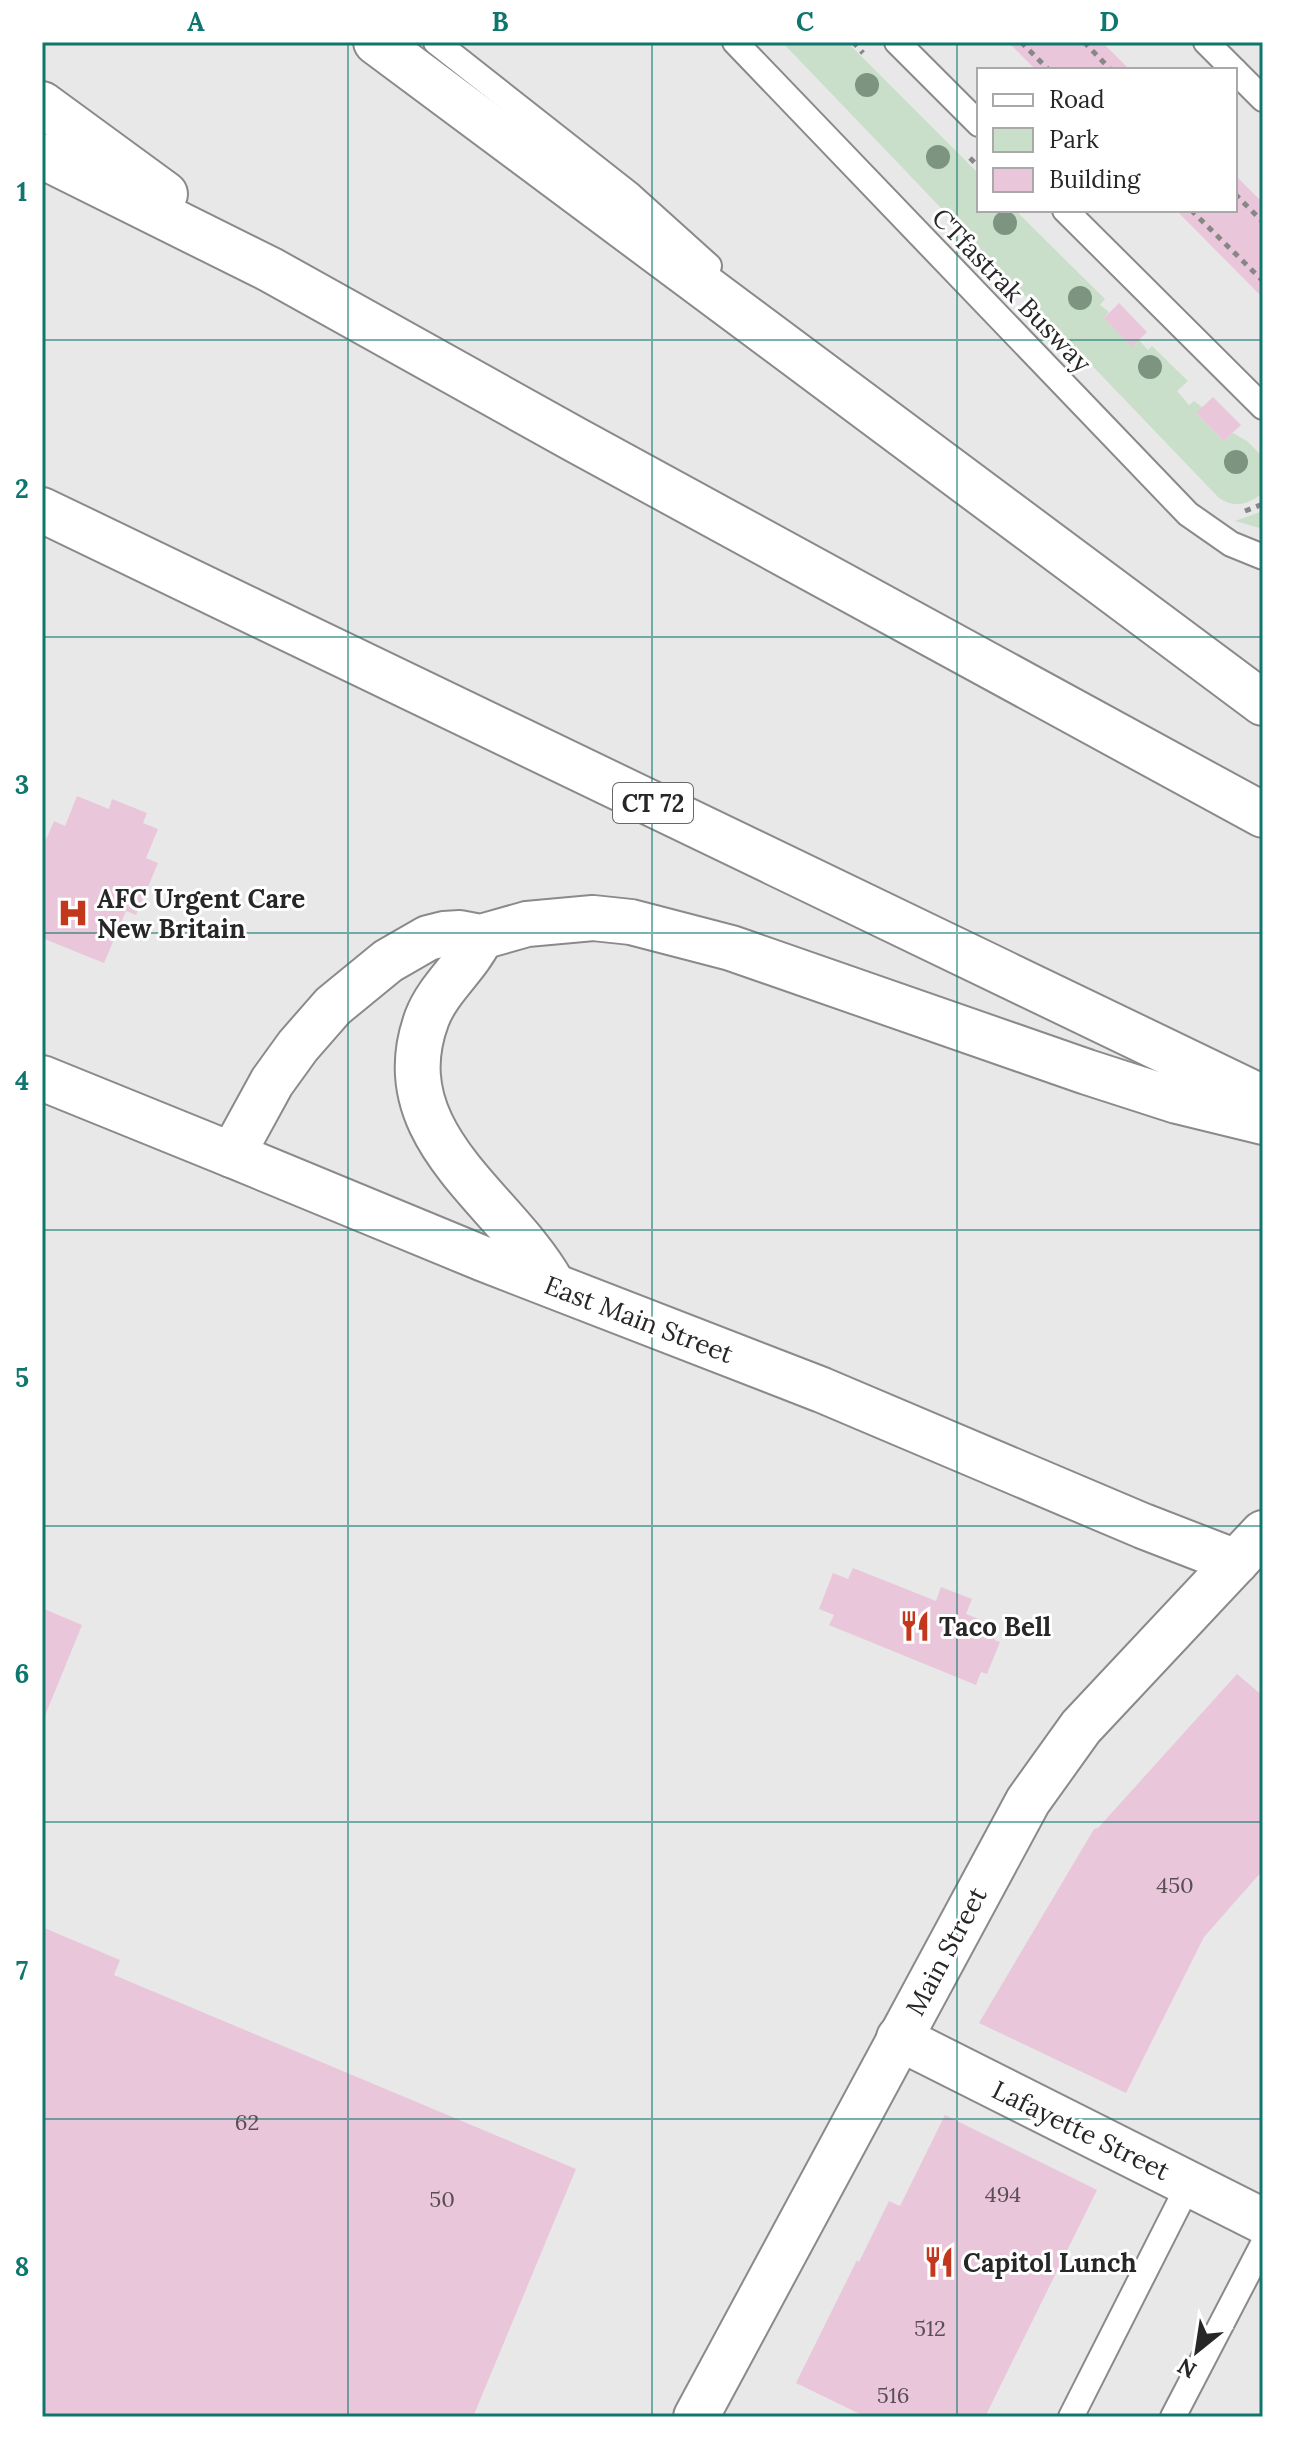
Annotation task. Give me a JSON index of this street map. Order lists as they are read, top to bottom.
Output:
{
  "streets": {
    "main road": [
      "CT 72",
      "East Main Street",
      "Main Street",
      "Lafayette Street"
    ],
    "lane": ["CTfastrak Busway"]
  },
  "crossings": [
    ["East Main Street", "Main Street"],
    ["Main Street", "Lafayette Street"]
  ],
  "places": {
    "hospital": ["AFC Urgent Care New Britain"],
    "restaurant": ["Taco Bell", "Capitol Lunch"]
  },
  "house_numbers": [
    "450",
    "62",
    "494",
    "50",
    "512",
    "516"
  ],
  "legend": ["Road", "Park", "Building"],
  "north": "bottom left",
  "grid": {
    "columns": [
      "A",
      "B",
      "C",
      "D"
    ],
    "rows": [
      "1",
      "2",
      "3",
      "4",
      "5",
      "6",
      "7",
      "8"
    ]
  }
}
